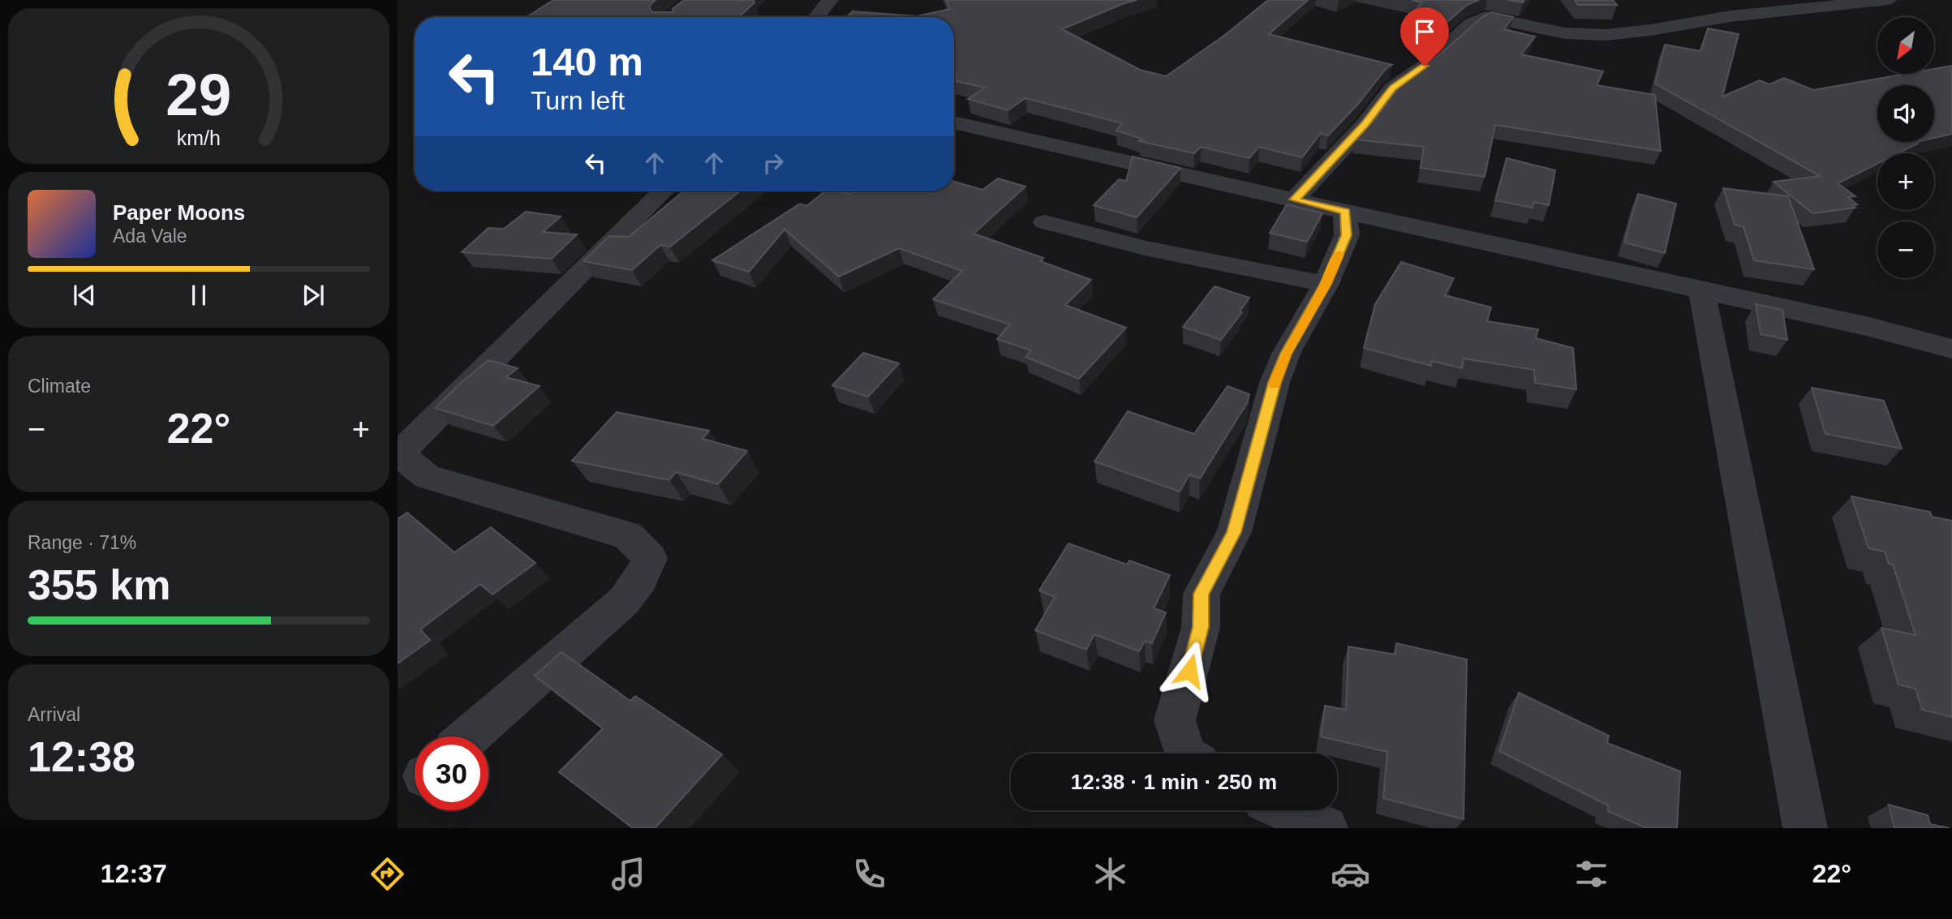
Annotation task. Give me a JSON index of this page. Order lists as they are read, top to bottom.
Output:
{
  "north": "bottom left",
  "page": {
    "map_buttons": ["+", "−"],
    "turn": ["140 m", "Turn left"],
    "song": ["Paper Moons", "Ada Vale"],
    "tile": [
      "Climate",
      ["Range · 71%", "355 km"],
      ["Arrival", "12:38"]
    ],
    "heat": ["−", "22°", "+"],
    "limit": "30",
    "trip": "12:38 · 1 min · 250 m",
    "tabs": ["12:37", "22°"],
    "gauge": ["29", "km/h"]
  }
}
